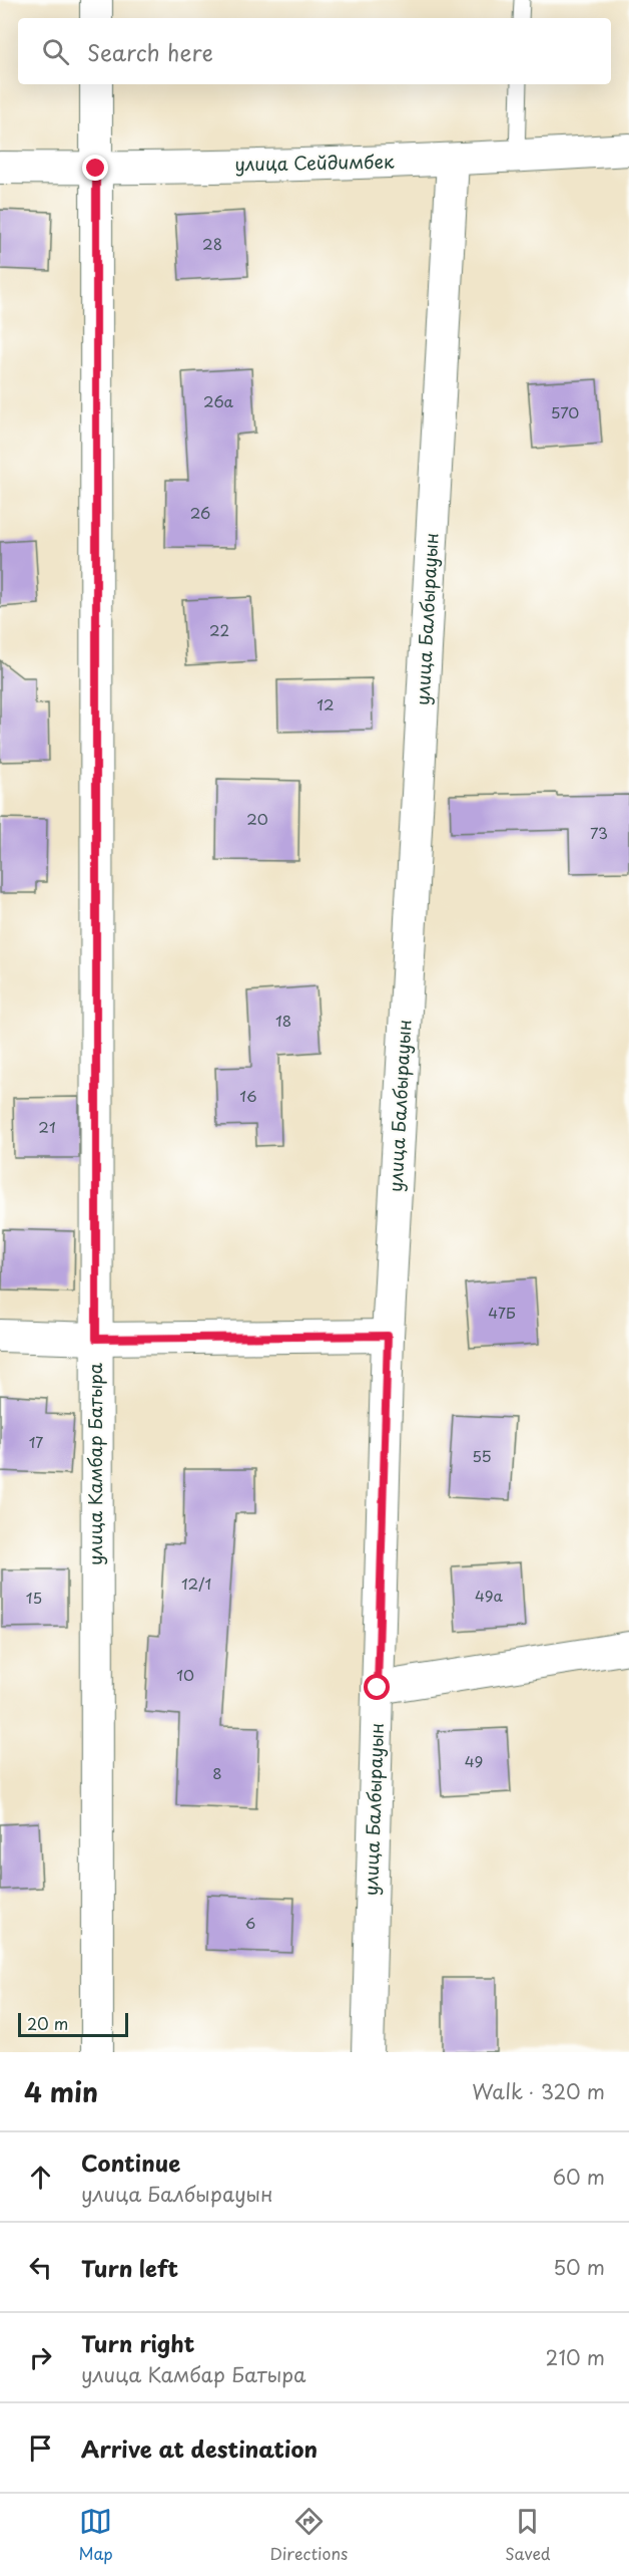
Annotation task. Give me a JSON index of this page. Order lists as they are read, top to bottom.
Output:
{
  "streets": {
    "street": ["улица Сейдимбек", "улица Балбырауын", "улица Камбар Батыра"]
  },
  "crossings": [
    ["улица Сейдимбек", "улица Балбырауын"],
    ["улица Сейдимбек", "улица Камбар Батыра"]
  ],
  "house_numbers": [
    "28",
    "26а",
    "570",
    "26",
    "22",
    "12",
    "20",
    "73",
    "18",
    "16",
    "21",
    "47Б",
    "17",
    "55",
    "12/1",
    "49а",
    "15",
    "10",
    "49",
    "8",
    "6"
  ],
  "scale_bar": "20 m",
  "page": {
    "search": "Search here",
    "scale": "20 m",
    "heading": ["4 min", "Walk · 320 m"],
    "list": [
      ["Continue", "улица Балбырауын", "60 m"],
      ["Turn left", "50 m"],
      ["Turn right", "улица Камбар Батыра", "210 m"],
      "Arrive at destination"
    ],
    "nav": ["Map", "Directions", "Saved"]
  }
}
